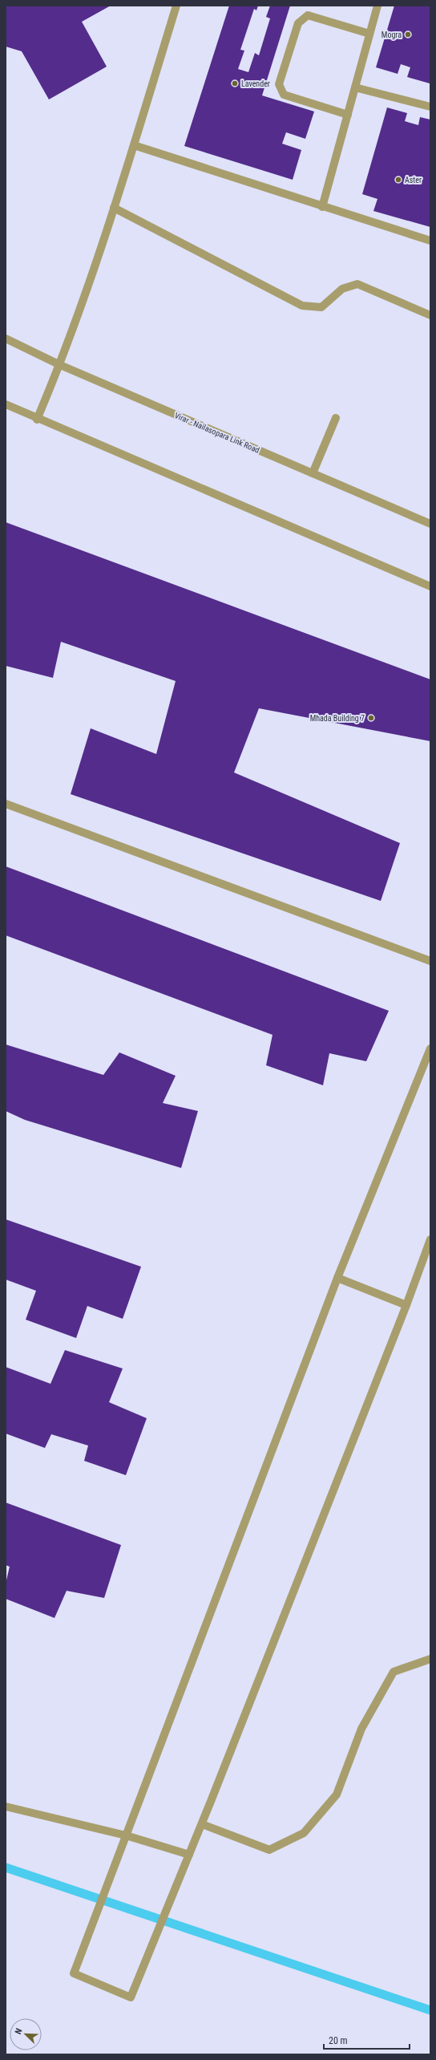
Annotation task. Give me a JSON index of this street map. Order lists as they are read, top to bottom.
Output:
{
  "streets": {
    "street": ["Virar - Nailasopara Link Road"]
  },
  "places": [
    "Mogra",
    "Lavender",
    "Aster",
    "Mhada Building 7"
  ],
  "scale_bar": "20 m",
  "north": "top left"
}
